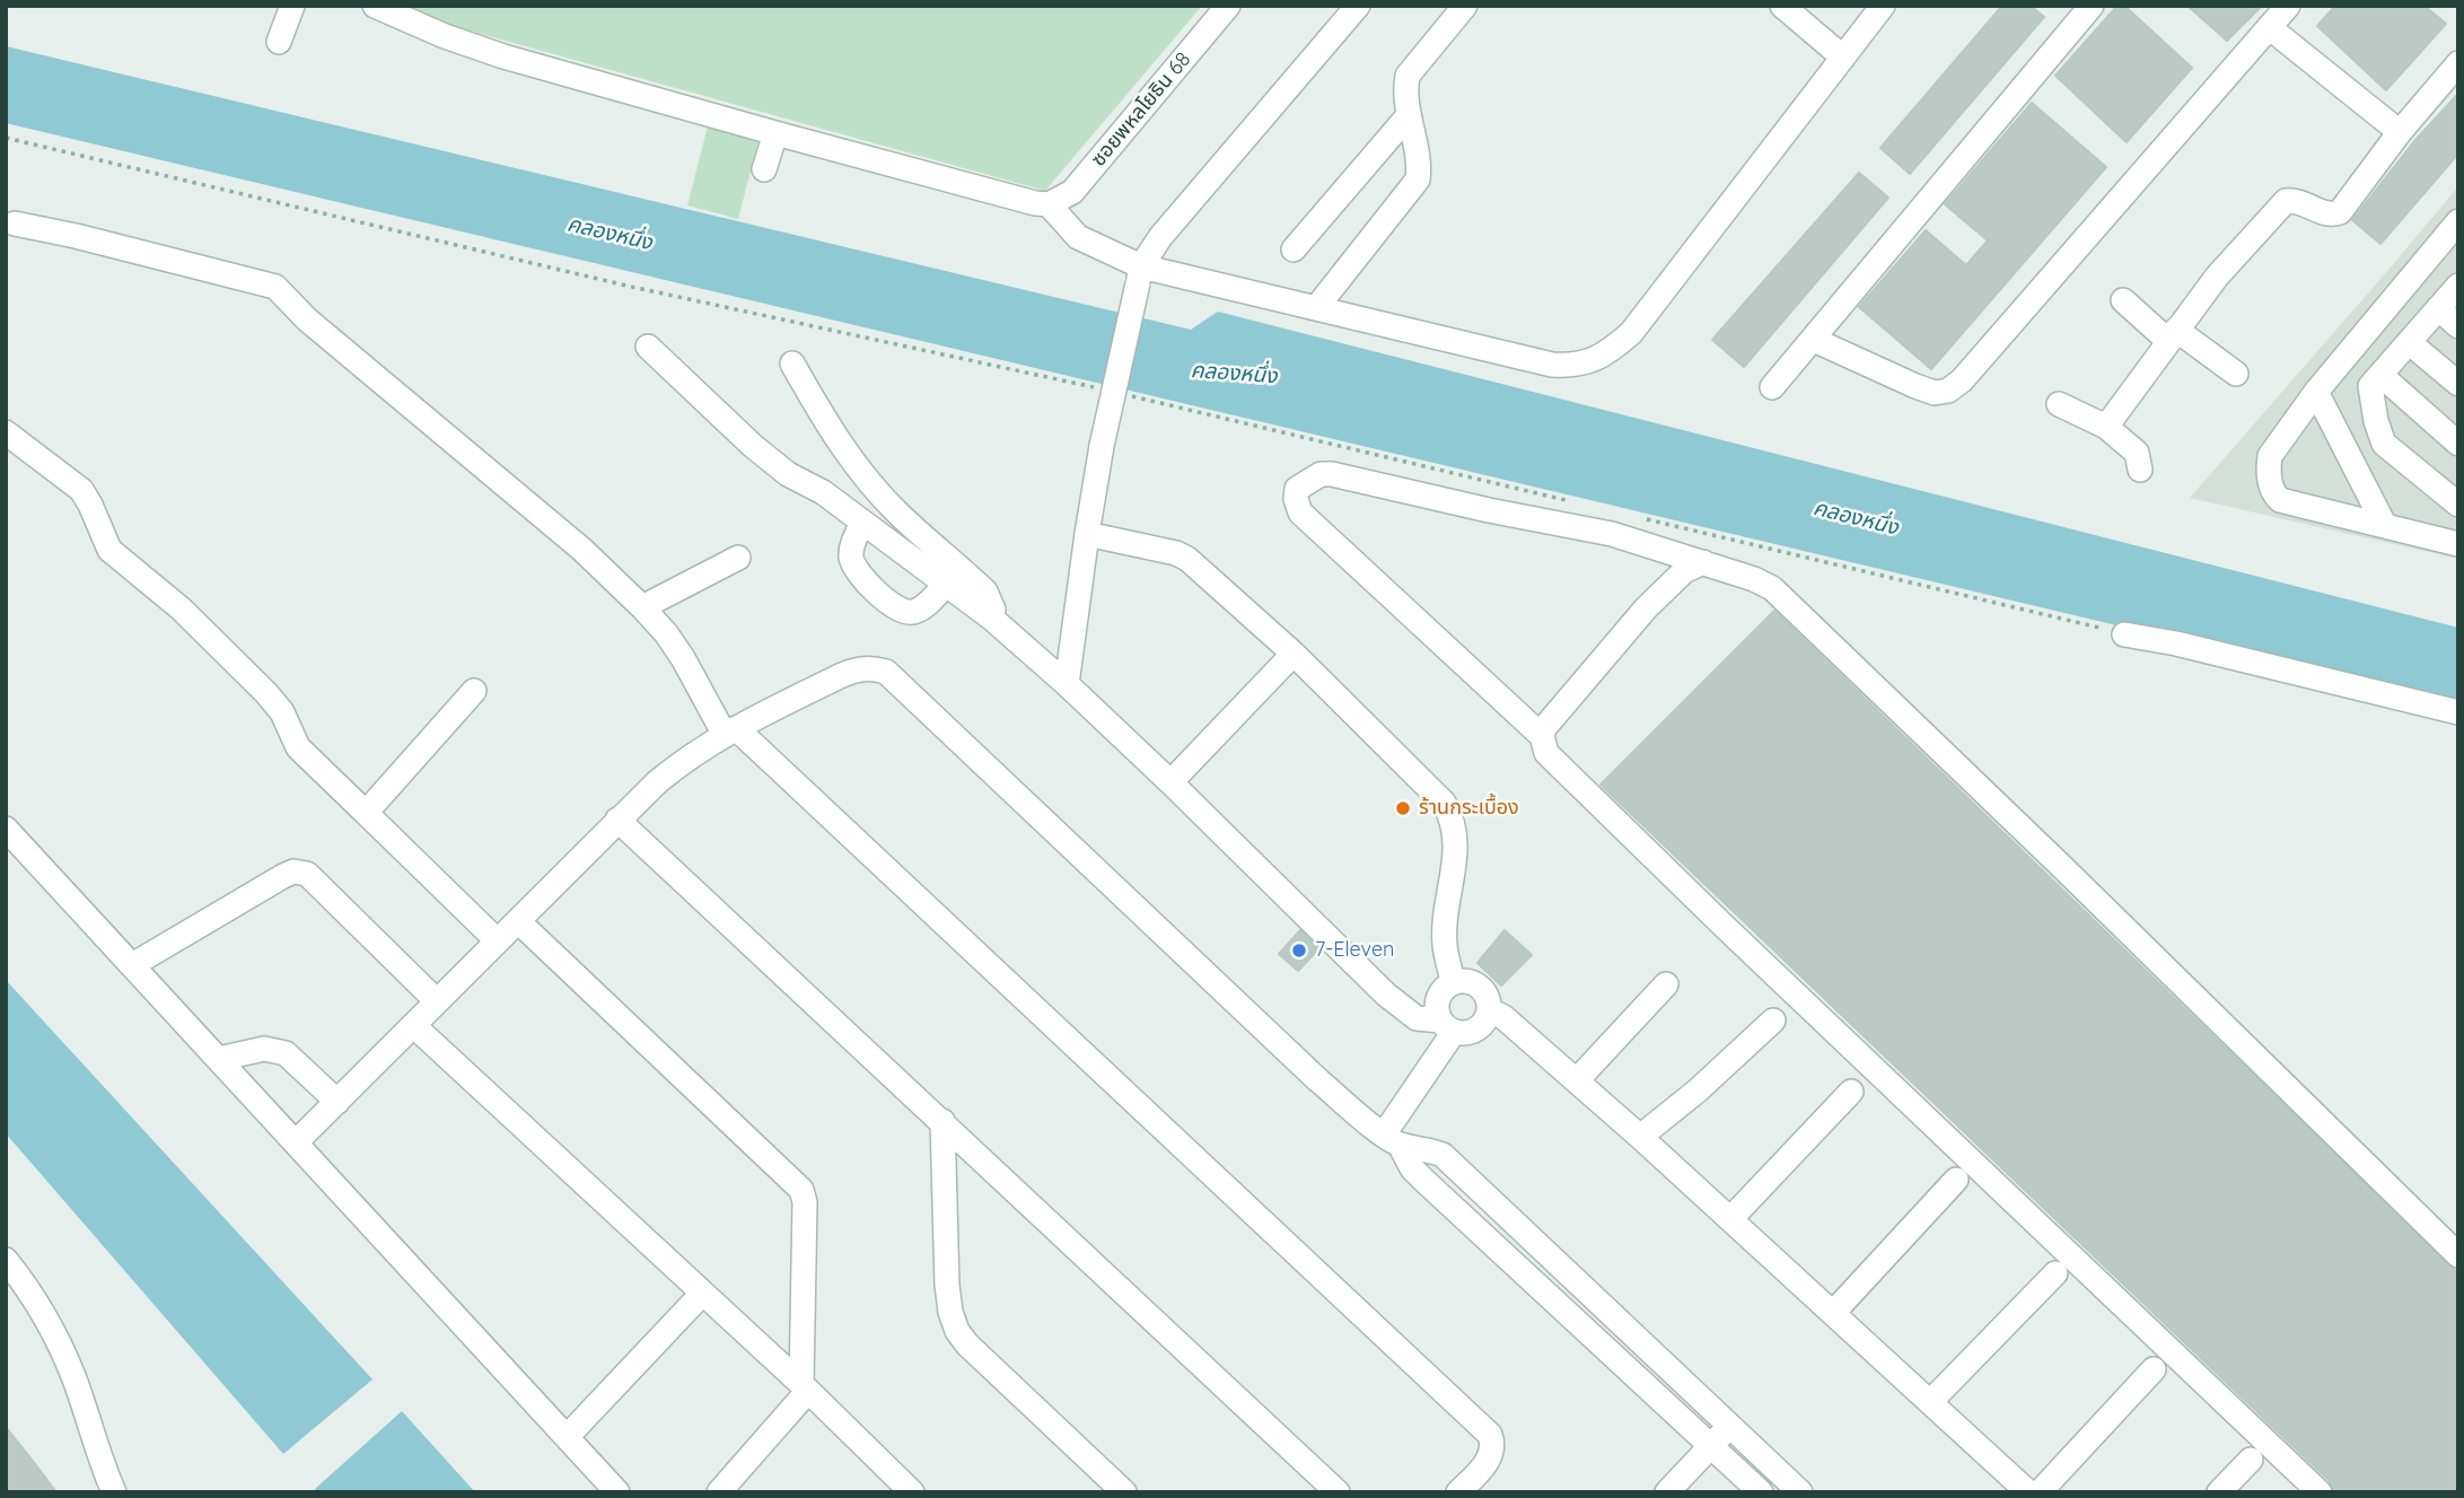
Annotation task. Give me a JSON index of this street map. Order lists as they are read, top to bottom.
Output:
{
  "streets": {
    "street": ["ซอยพหลโยธิน 68"]
  },
  "water": ["คลองหนึ่ง"],
  "places": ["ร้านกระเบื้อง", "7-Eleven"]
}
